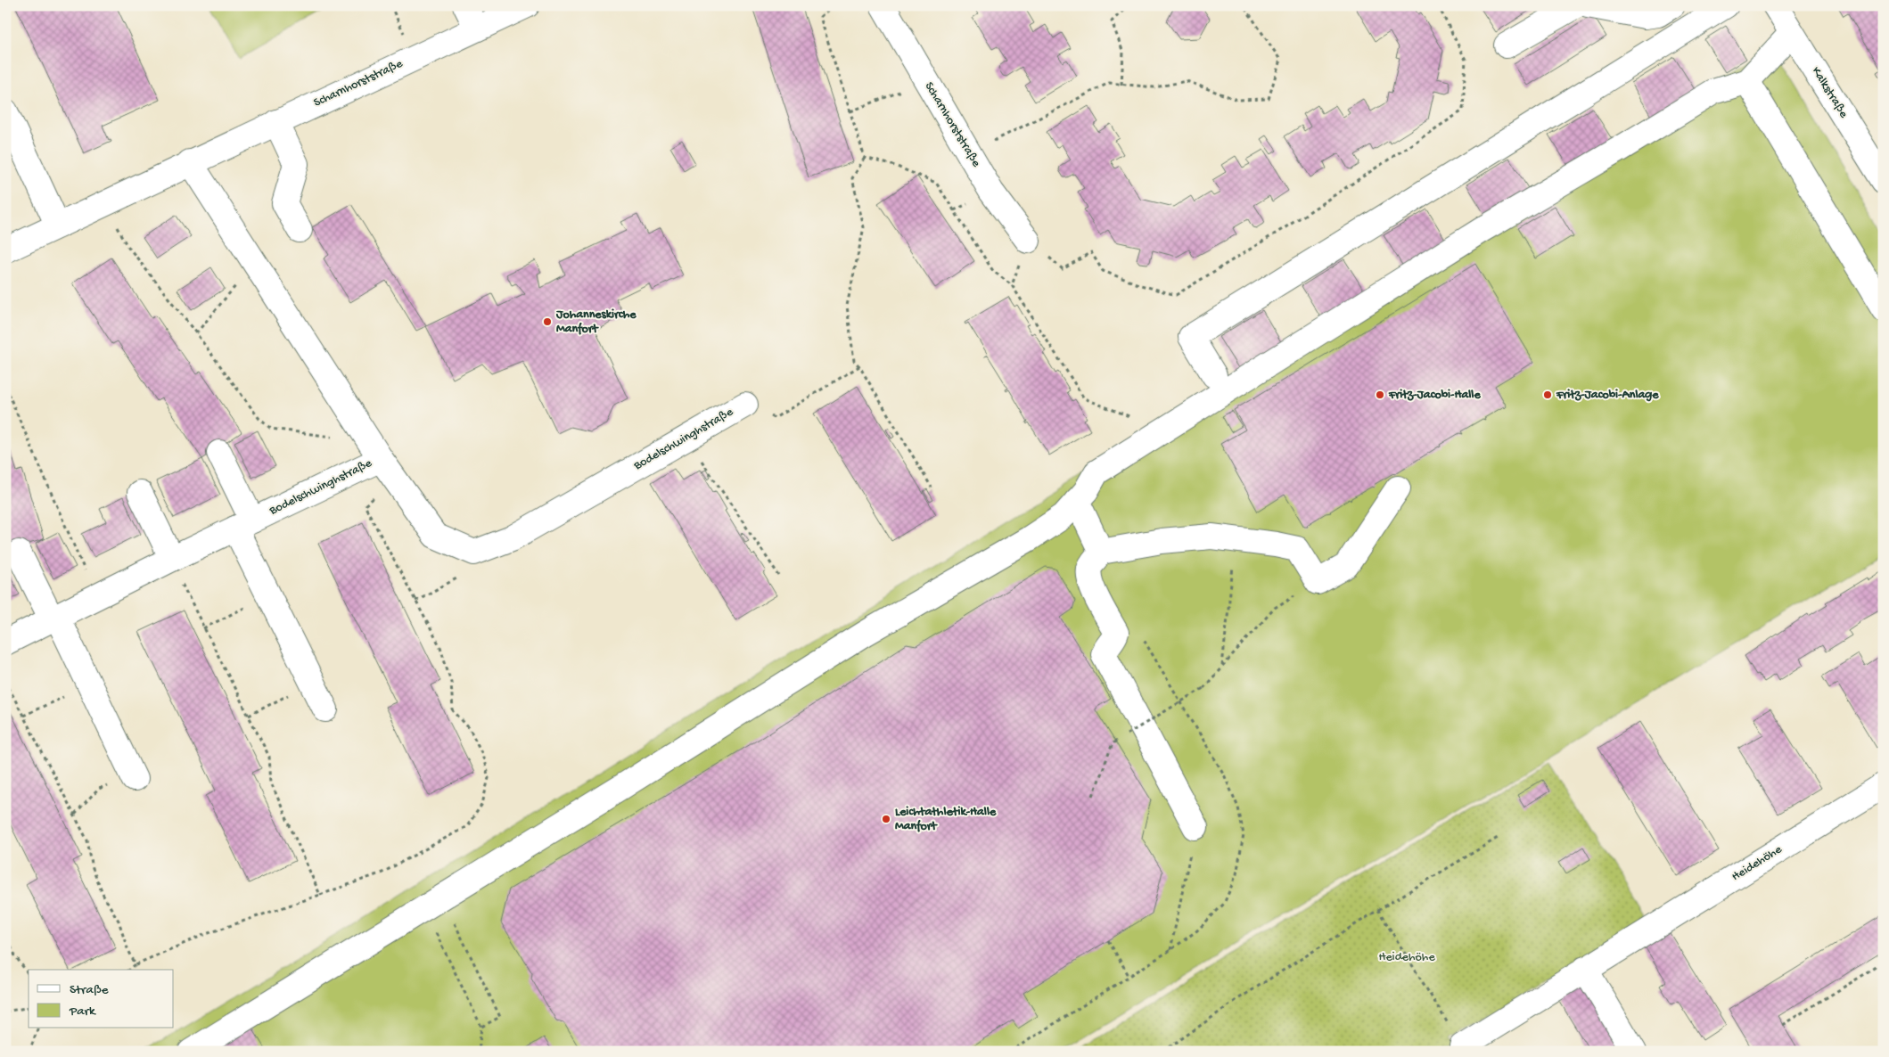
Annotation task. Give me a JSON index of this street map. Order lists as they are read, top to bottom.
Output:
{
  "streets": {
    "street": [
      "Scharnhorststraße",
      "Kalkstraße",
      "Bodelschwinghstraße",
      "Heidehöhe"
    ]
  },
  "parks": ["Heidehöhe"],
  "places": [
    "Johanneskirche Manfort",
    "Fritz-Jacobi-Halle",
    "Fritz-Jacobi-Anlage",
    "Leichtathletik-Halle Manfort"
  ],
  "legend": ["Straße", "Park"]
}
